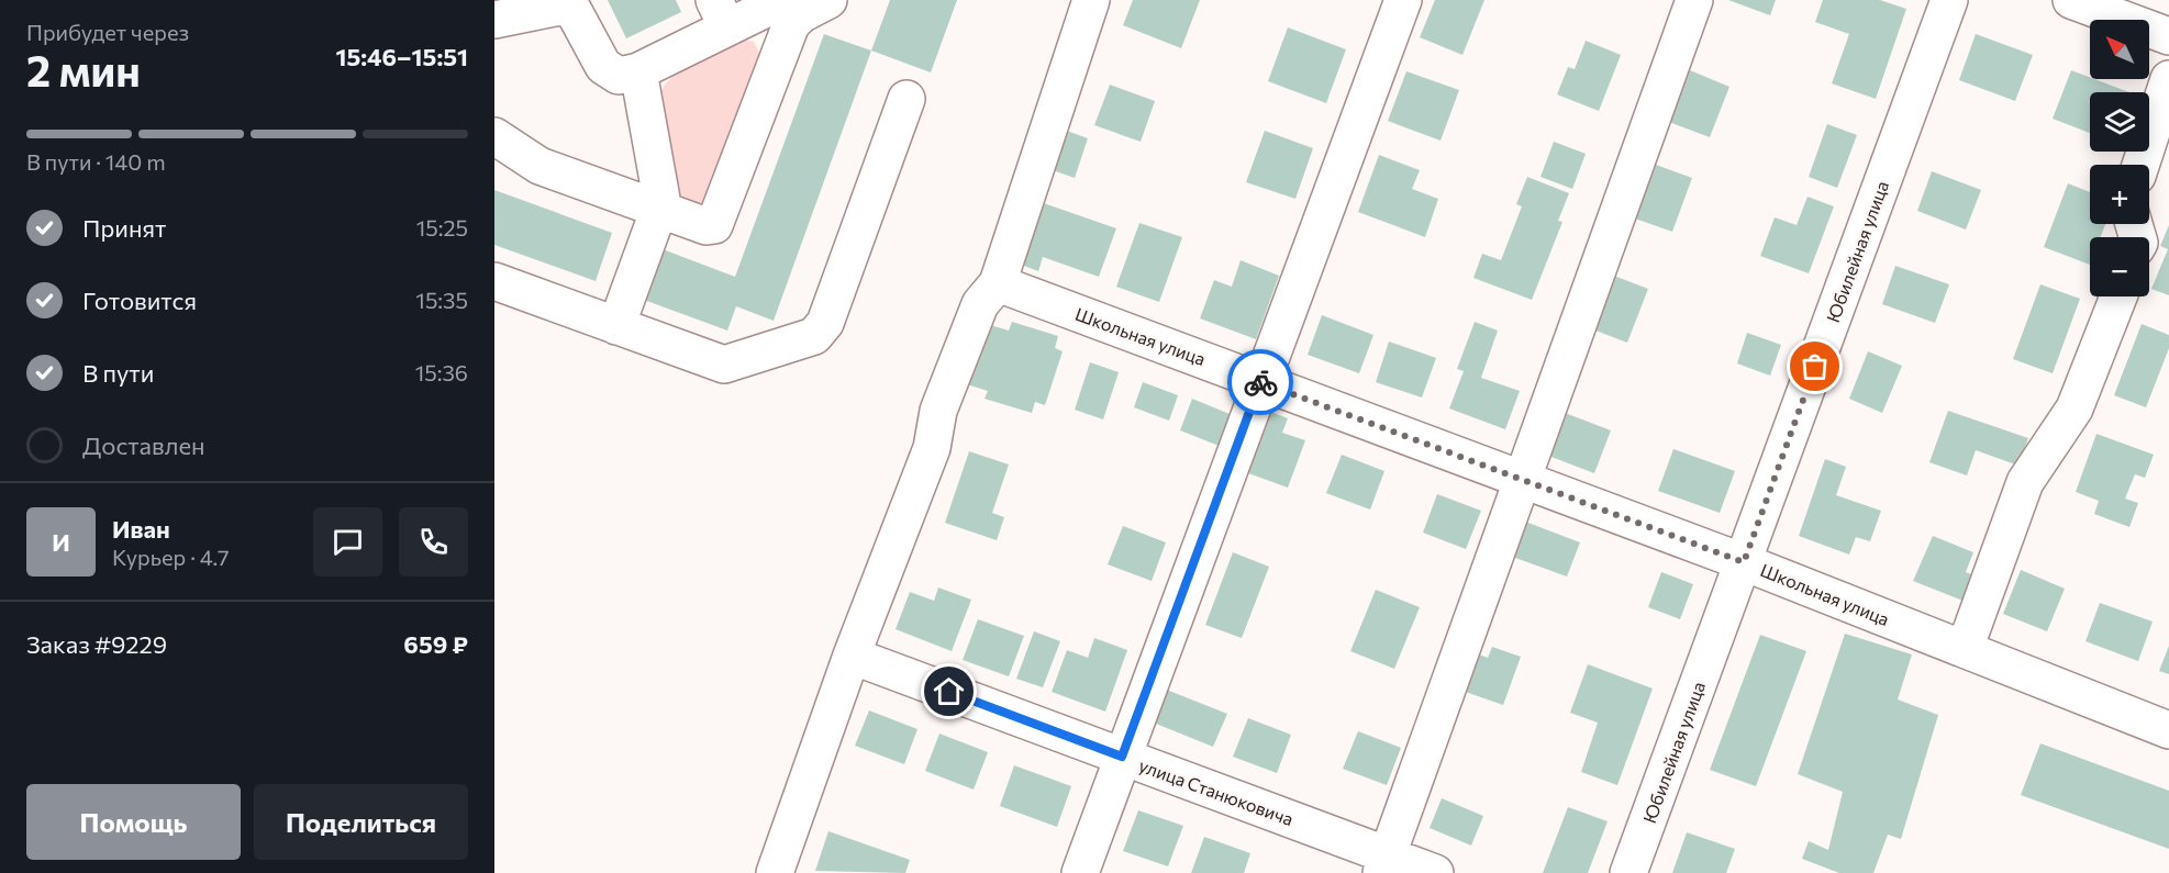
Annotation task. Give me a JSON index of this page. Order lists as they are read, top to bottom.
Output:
{
  "streets": {
    "street": ["Юбилейная улица", "Школьная улица", "улица Станюковича"]
  },
  "crossings": [
    ["Юбилейная улица", "Школьная улица"]
  ],
  "north": "top left",
  "page": {
    "heading": ["2 мин", "Прибудет через", "15:46–15:51"],
    "panel": [
      "Иван",
      "Курьер · 4.7",
      "Заказ #9229",
      "659 ₽"
    ],
    "map_buttons": ["+", "−"],
    "bar": "В пути · 140 m",
    "list": [
      ["Принят", "15:25"],
      ["Готовится", "15:35"],
      ["В пути", "15:36"],
      "Доставлен"
    ],
    "round": "И",
    "buttons": ["Помощь", "Поделиться"]
  }
}
